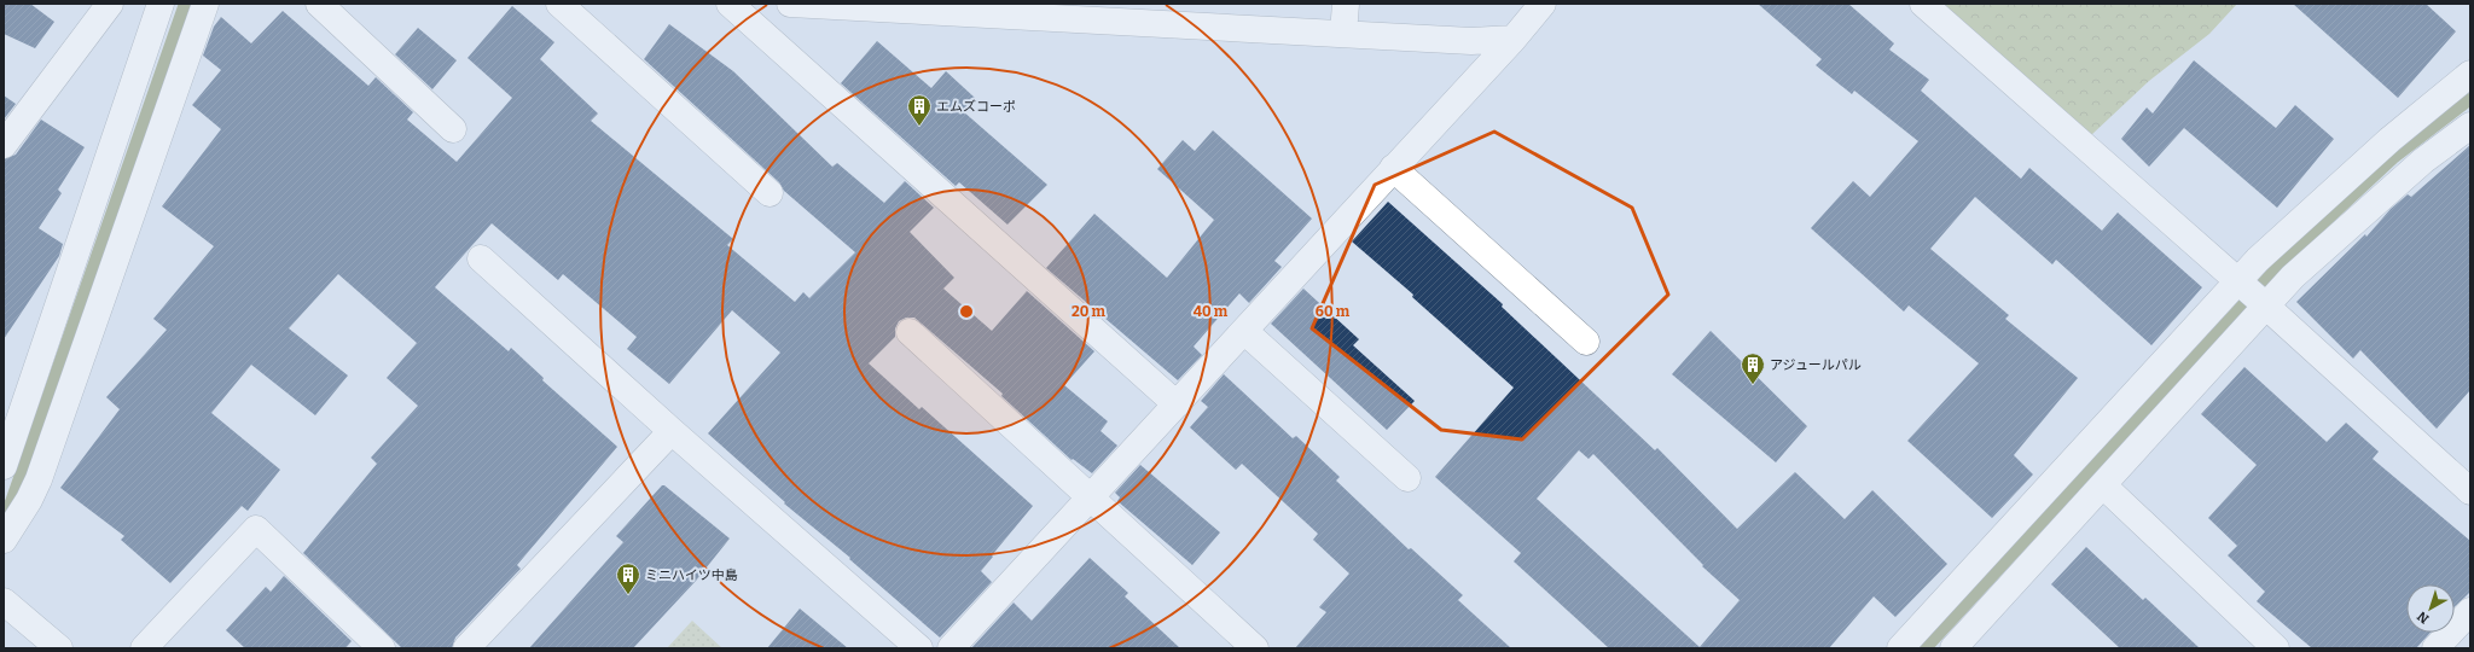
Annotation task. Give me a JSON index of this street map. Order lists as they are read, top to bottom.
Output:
{
  "places": {
    "building": ["エムズコーポ", "アジュールパル", "ミニハイツ中島"]
  },
  "north": "bottom left",
  "rings": ["20 m", "40 m", "60 m"]
}
